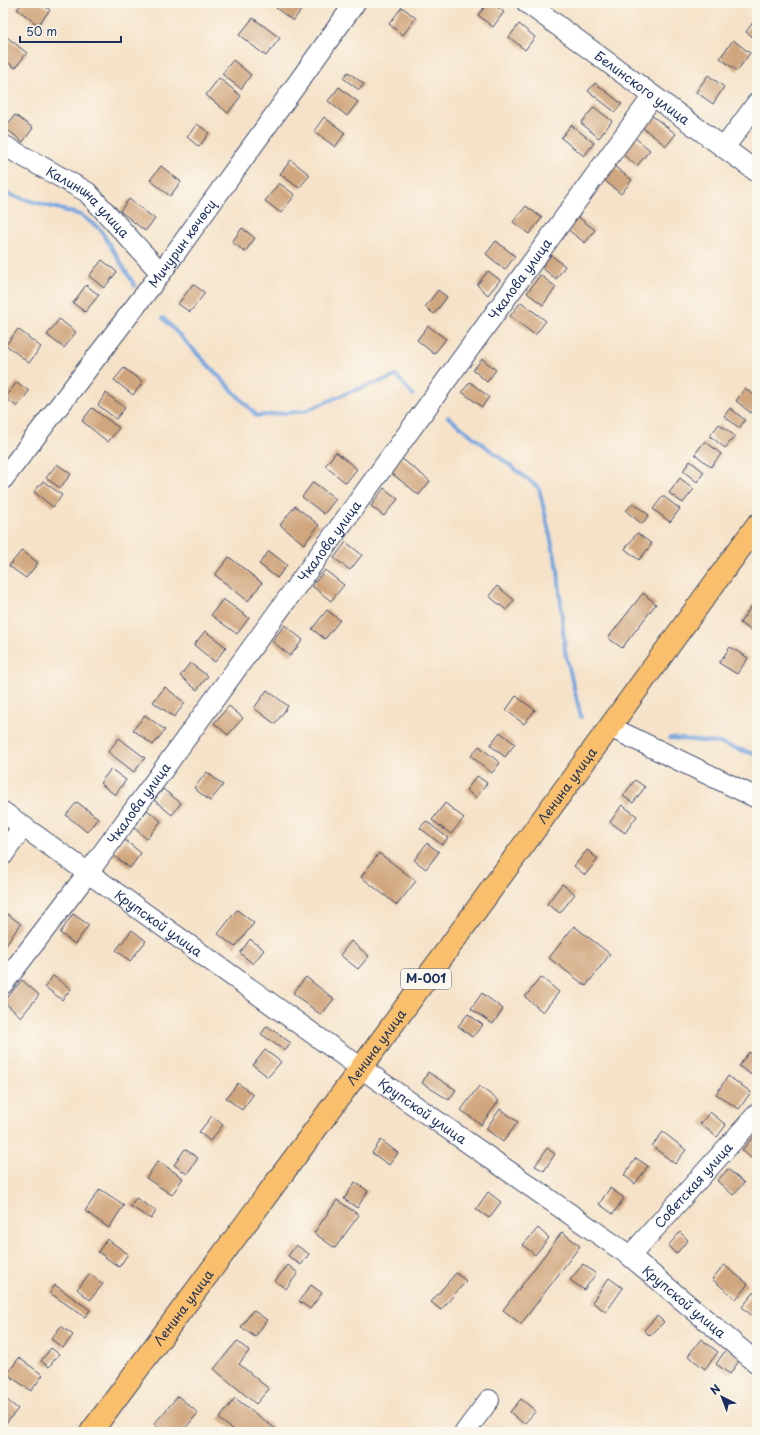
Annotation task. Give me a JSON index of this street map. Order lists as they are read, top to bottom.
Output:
{
  "streets": {
    "main road": ["Ленина улица", "М-001"],
    "street": [
      "Белинского улица",
      "Калинина улица",
      "Мичурин көчөсү",
      "Чкалова улица",
      "Крупской улица",
      "Советская улица"
    ]
  },
  "crossings": [
    ["Белинского улица", "Чкалова улица"],
    ["Калинина улица", "Мичурин көчөсү"],
    ["Чкалова улица", "Крупской улица"],
    ["Ленина улица", "Крупской улица"],
    ["Крупской улица", "Советская улица"]
  ],
  "scale_bar": "50 m",
  "north": "top left"
}
